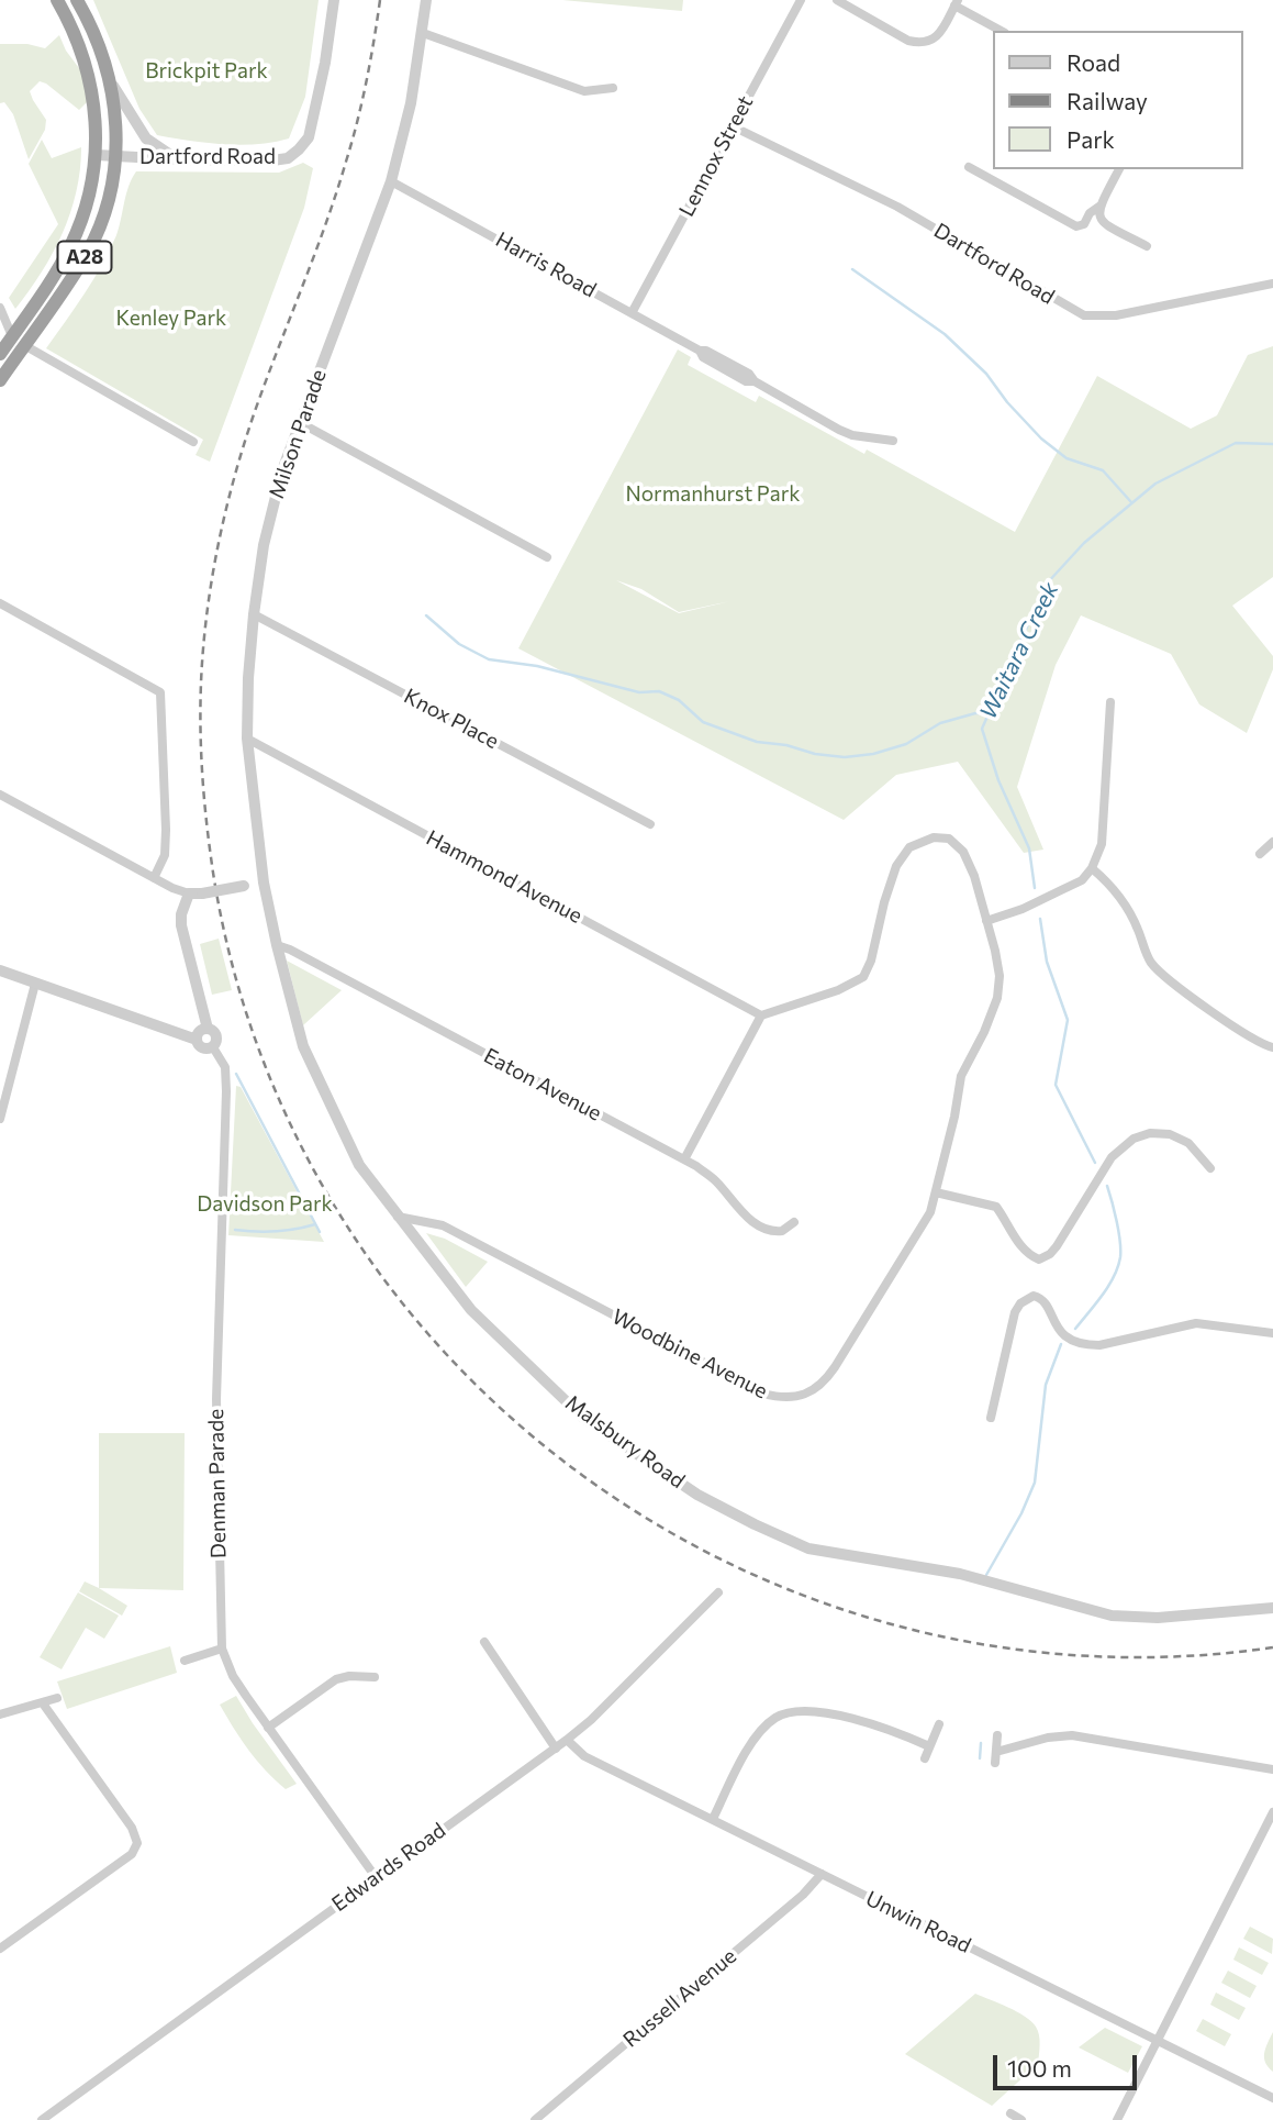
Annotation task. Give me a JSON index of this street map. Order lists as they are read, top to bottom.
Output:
{
  "streets": {
    "highway": ["A28"],
    "street": [
      "Lennox Street",
      "Dartford Road",
      "Harris Road",
      "Milson Parade",
      "Knox Place",
      "Hammond Avenue",
      "Eaton Avenue",
      "Woodbine Avenue",
      "Malsbury Road",
      "Denman Parade",
      "Edwards Road",
      "Unwin Road",
      "Russell Avenue"
    ]
  },
  "crossings": [
    ["Lennox Street", "Dartford Road"],
    ["Lennox Street", "Harris Road"],
    ["Dartford Road", "A28"],
    ["Harris Road", "Milson Parade"],
    ["Milson Parade", "Knox Place"],
    ["Milson Parade", "Hammond Avenue"],
    ["Milson Parade", "Malsbury Road"],
    ["Hammond Avenue", "Woodbine Avenue"],
    ["Eaton Avenue", "Malsbury Road"],
    ["Woodbine Avenue", "Malsbury Road"],
    ["Denman Parade", "Edwards Road"],
    ["Edwards Road", "Unwin Road"],
    ["Unwin Road", "Russell Avenue"]
  ],
  "water": ["Waitara Creek"],
  "parks": [
    "Brickpit Park",
    "Kenley Park",
    "Normanhurst Park",
    "Davidson Park"
  ],
  "legend": ["Road", "Railway", "Park"],
  "scale_bar": "100 m"
}
